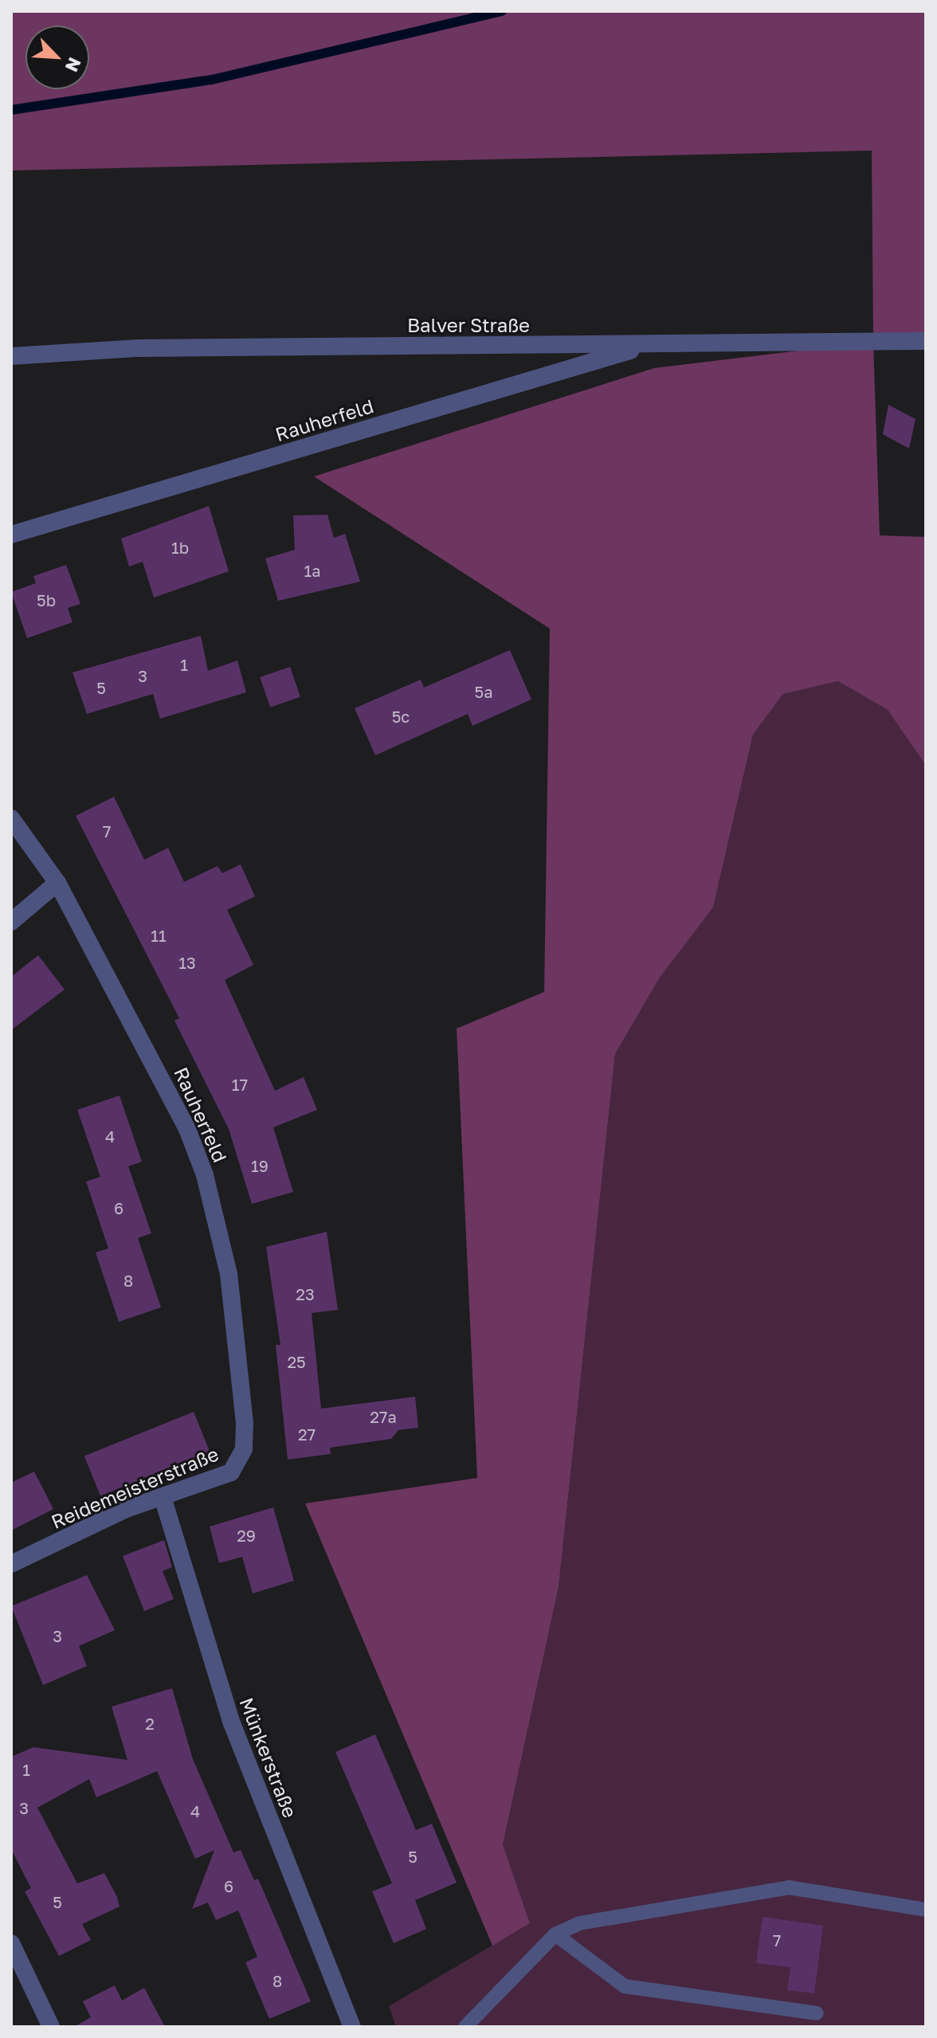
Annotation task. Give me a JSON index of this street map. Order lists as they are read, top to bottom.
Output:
{
  "streets": {
    "street": [
      "Balver Straße",
      "Rauherfeld",
      "Reidemeisterstraße",
      "Münkerstraße"
    ]
  },
  "crossings": [
    ["Balver Straße", "Rauherfeld"],
    ["Rauherfeld", "Reidemeisterstraße"],
    ["Reidemeisterstraße", "Münkerstraße"]
  ],
  "house_numbers": [
    "1b",
    "1a",
    "5b",
    "1",
    "3",
    "5",
    "5a",
    "5c",
    "7",
    "11",
    "13",
    "17",
    "4",
    "19",
    "6",
    "8",
    "23",
    "25",
    "27a",
    "27",
    "29",
    "3",
    "2",
    "1",
    "3",
    "4",
    "5",
    "6",
    "5",
    "7",
    "8"
  ],
  "north": "bottom right"
}
